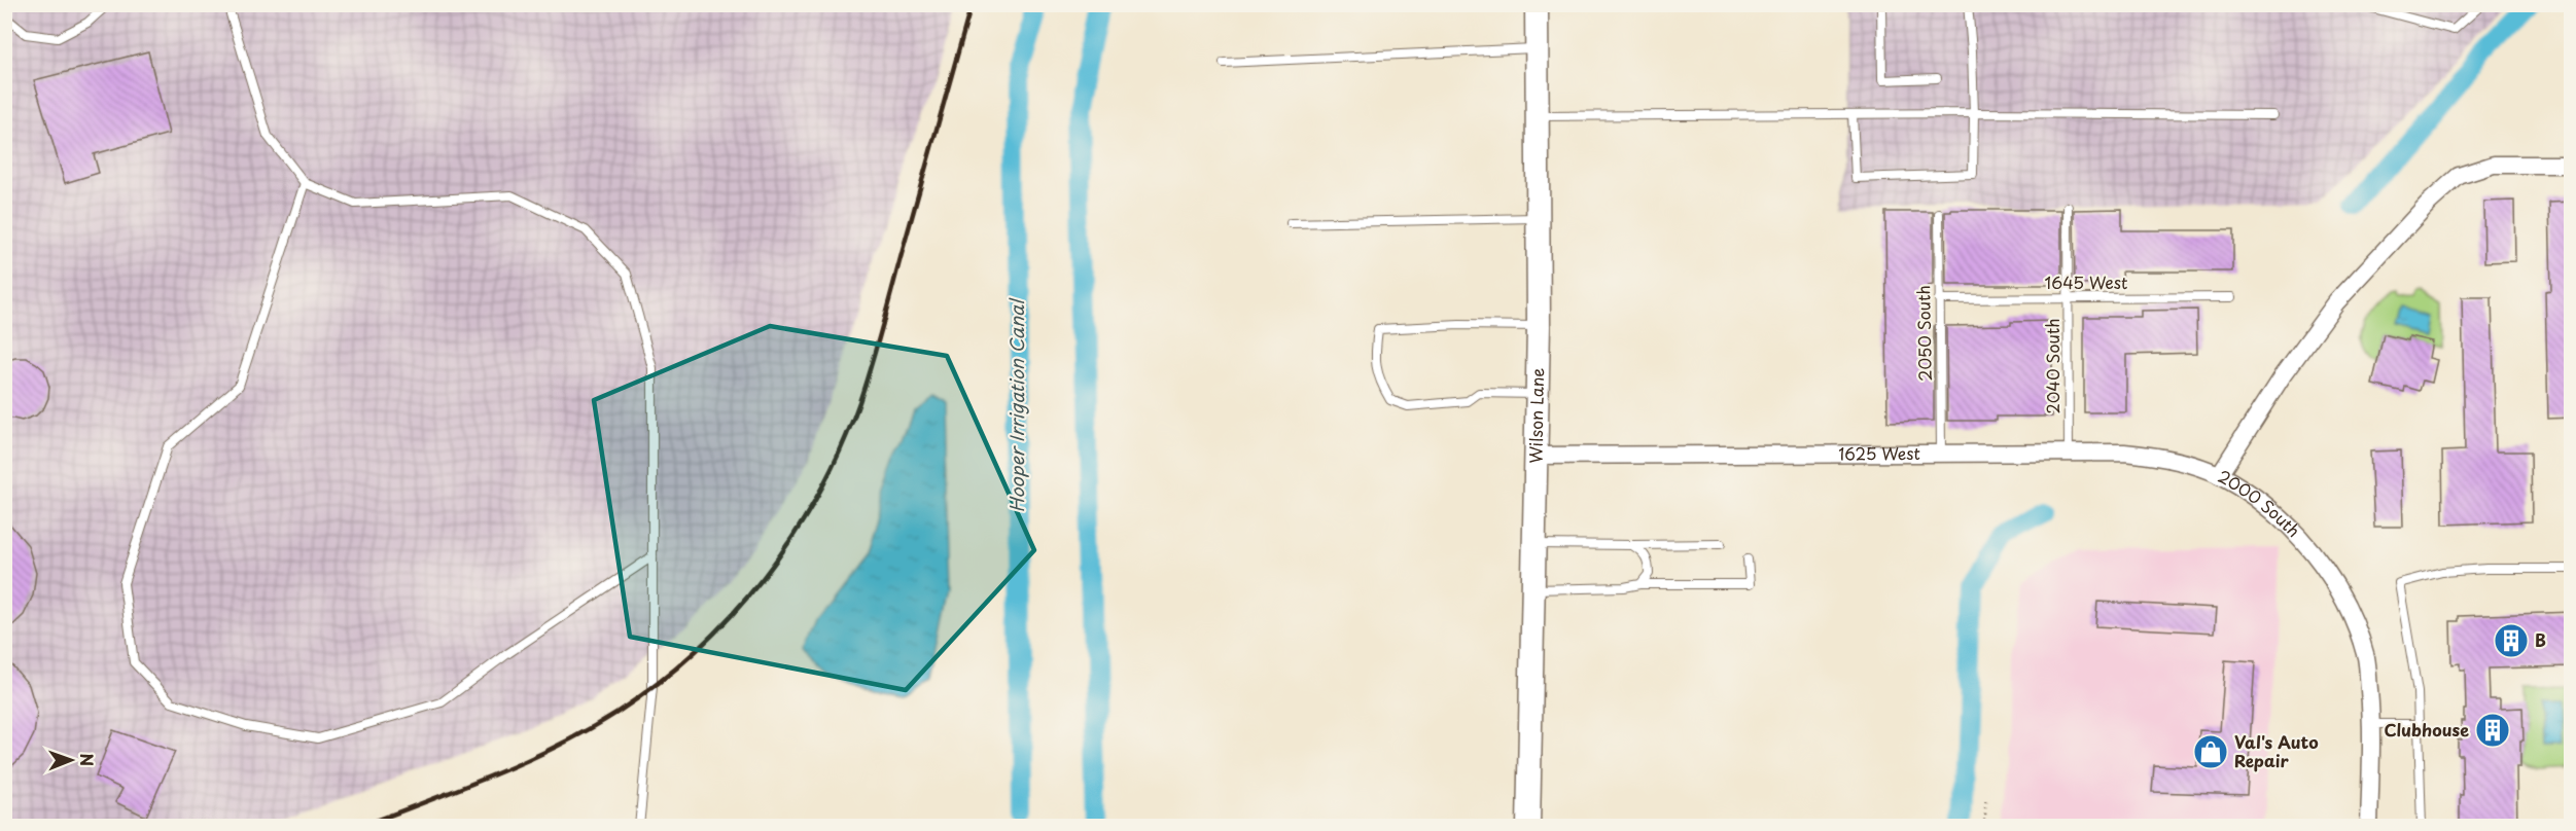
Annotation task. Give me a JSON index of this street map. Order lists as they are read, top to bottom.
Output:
{
  "streets": {
    "main road": ["Wilson Lane"],
    "street": ["1625 West", "2000 South"],
    "lane": ["1645 West", "2050 South", "2040 South"]
  },
  "crossings": [
    ["1645 West", "2050 South"],
    ["1645 West", "2040 South"],
    ["2050 South", "1625 West"],
    ["2040 South", "1625 West"],
    ["Wilson Lane", "1625 West"],
    ["1625 West", "2000 South"]
  ],
  "water": ["Hooper Irrigation Canal"],
  "places": {
    "building": ["B", "Clubhouse"],
    "shop": ["Val's Auto Repair"]
  },
  "north": "right"
}
